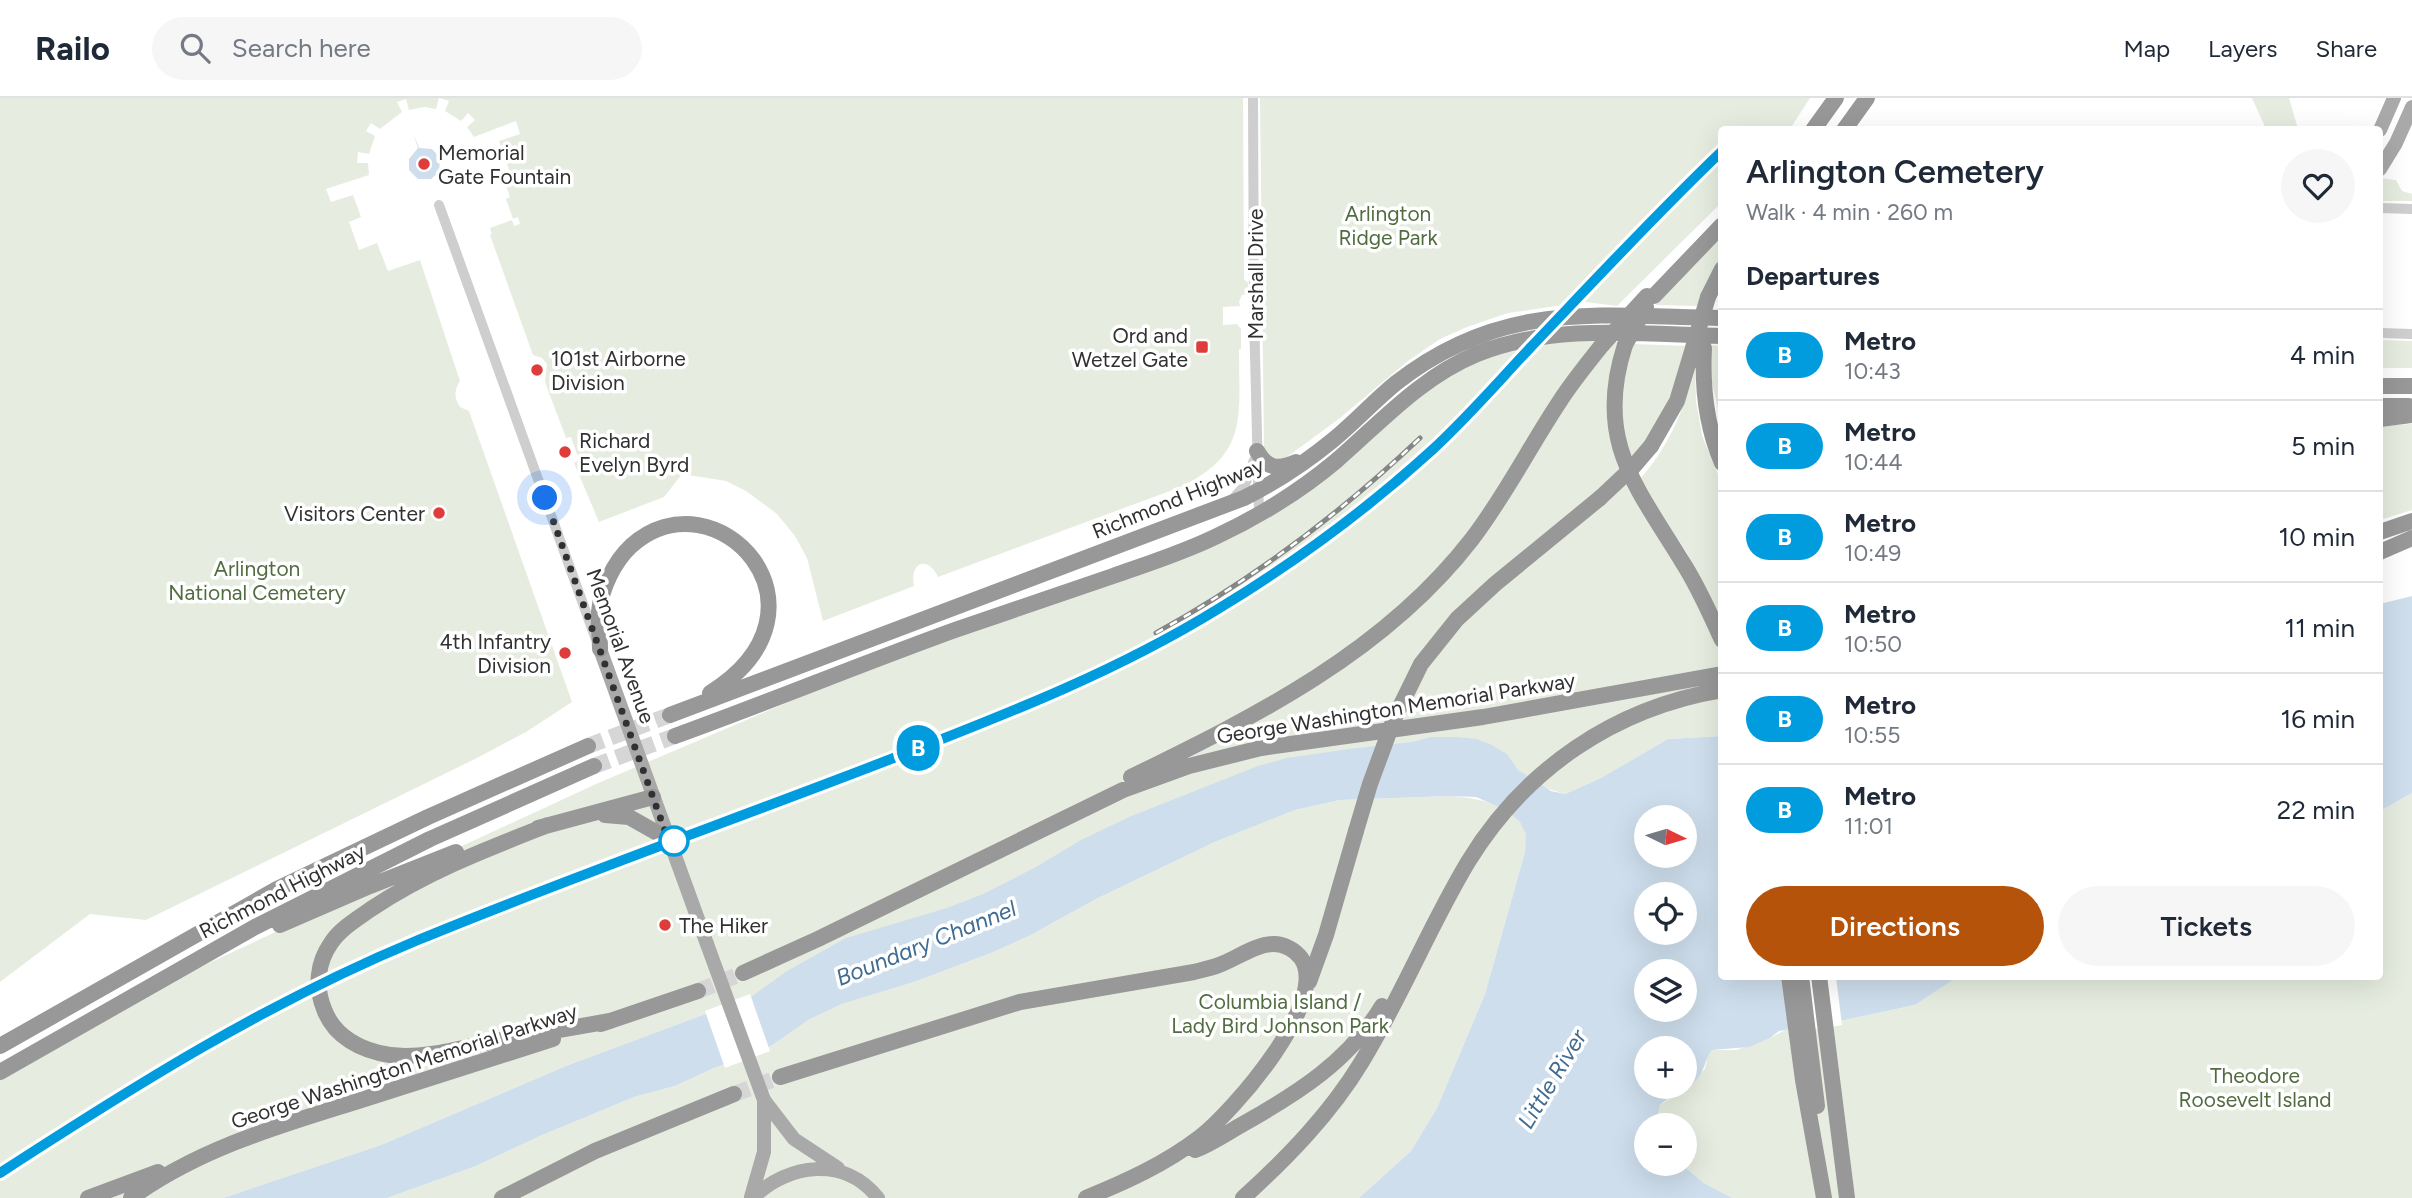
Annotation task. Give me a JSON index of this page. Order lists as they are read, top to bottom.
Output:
{
  "streets": {
    "highway": ["Richmond Highway", "George Washington Memorial Parkway"],
    "main road": ["Memorial Avenue"],
    "street": ["Marshall Drive"]
  },
  "crossings": [
    ["Marshall Drive", "Richmond Highway"],
    ["Richmond Highway", "Memorial Avenue"]
  ],
  "water": ["Boundary Channel", "Little River"],
  "parks": [
    "Arlington Ridge Park",
    "Arlington National Cemetery",
    "Columbia Island / Lady Bird Johnson Park",
    "Theodore Roosevelt Island"
  ],
  "places": {
    "other": [
      "Memorial Gate Fountain",
      "101st Airborne Division",
      "Richard Evelyn Byrd",
      "Visitors Center",
      "4th Infantry Division",
      "The Hiker"
    ],
    "transit": ["Ord and Wetzel Gate"]
  },
  "lines": ["metro line B"],
  "north": "right",
  "page": {
    "header": "Railo",
    "search": "Search here",
    "nav": ["Map", "Layers", "Share"],
    "on_map": "B",
    "heading": [
      ["Arlington Cemetery", "Walk · 4 min · 260 m"],
      "Departures"
    ],
    "list": [
      {
        "mark": "B",
        "name": "Metro",
        "note": "10:43",
        "value": "4 min"
      },
      {
        "mark": "B",
        "name": "Metro",
        "note": "10:44",
        "value": "5 min"
      },
      {
        "mark": "B",
        "name": "Metro",
        "note": "10:49",
        "value": "10 min"
      },
      {
        "mark": "B",
        "name": "Metro",
        "note": "10:50",
        "value": "11 min"
      },
      {
        "mark": "B",
        "name": "Metro",
        "note": "10:55",
        "value": "16 min"
      },
      {
        "mark": "B",
        "name": "Metro",
        "note": "11:01",
        "value": "22 min"
      }
    ],
    "map_buttons": ["+", "−"],
    "buttons": ["Directions", "Tickets"]
  }
}
